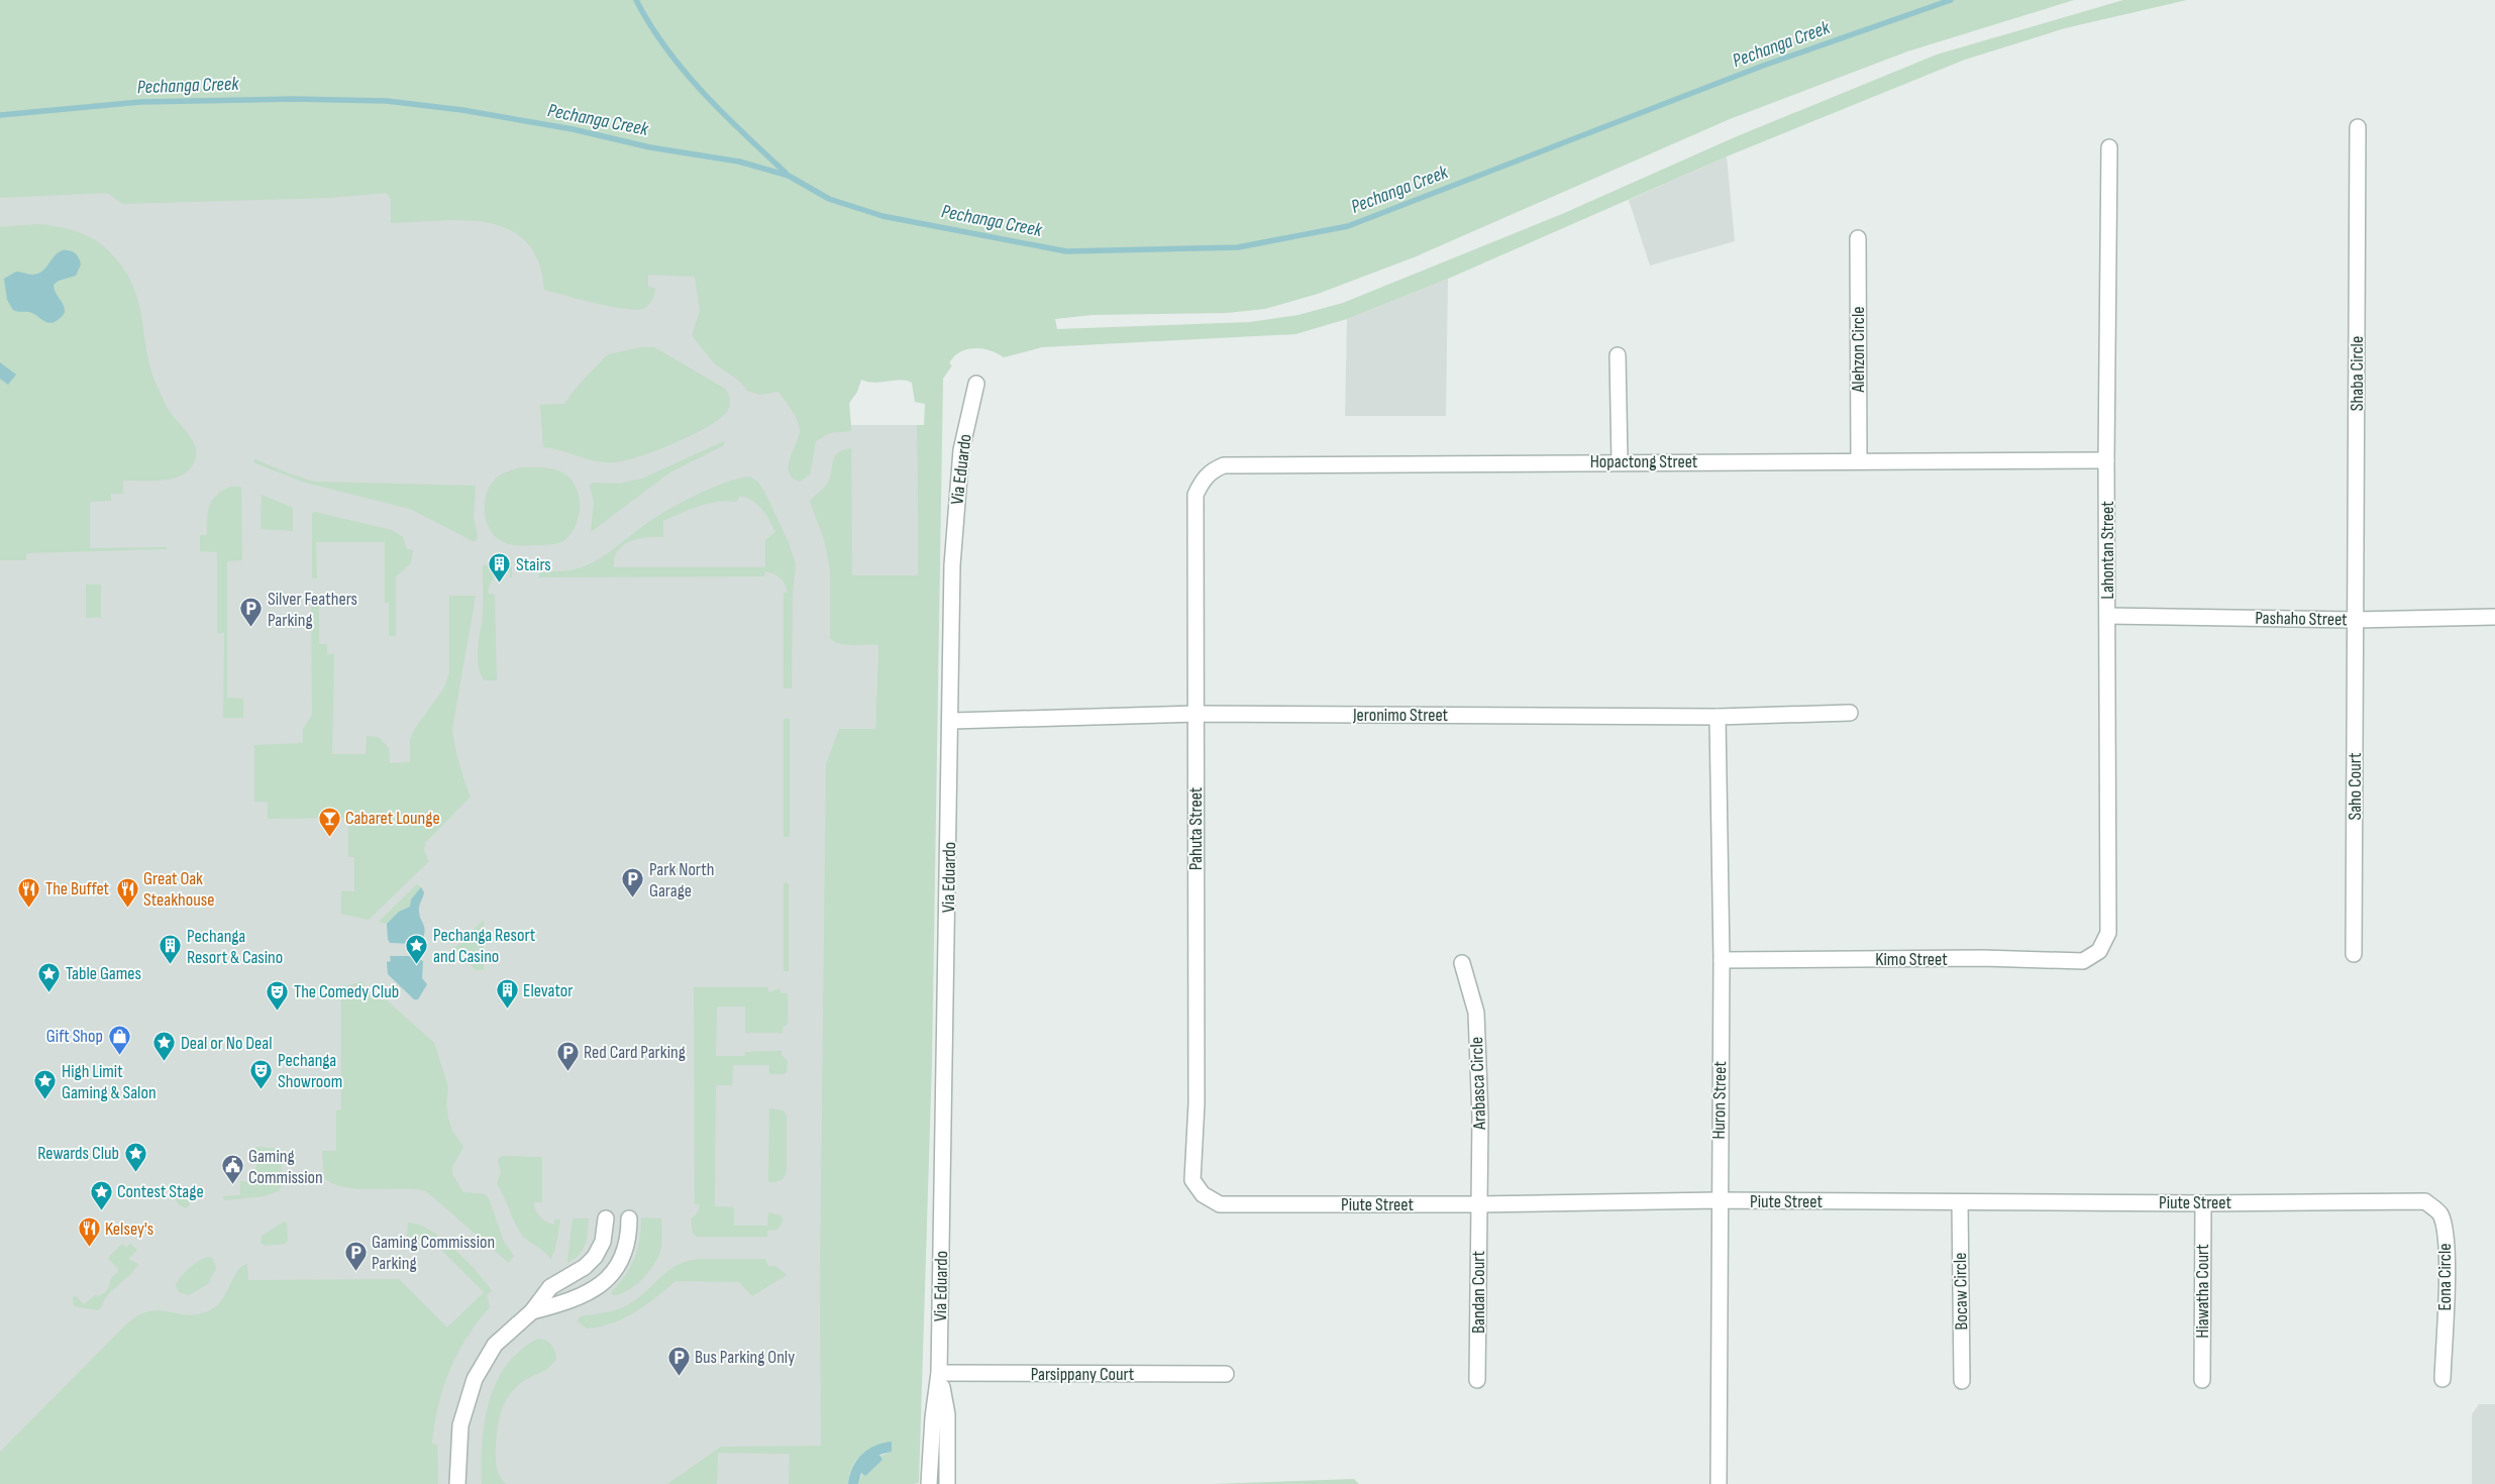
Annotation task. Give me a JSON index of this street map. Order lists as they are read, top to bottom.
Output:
{
  "streets": {
    "street": [
      "Alehzon Circle",
      "Shaba Circle",
      "Hopactong Street",
      "Via Eduardo",
      "Lahontan Street",
      "Pashaho Street",
      "Jeronimo Street",
      "Saho Court",
      "Pahuta Street",
      "Kimo Street",
      "Arabasca Circle",
      "Huron Street",
      "Piute Street",
      "Eona Circle",
      "Bocaw Circle",
      "Hiawatha Court",
      "Bandan Court",
      "Parsippany Court"
    ]
  },
  "crossings": [
    ["Alehzon Circle", "Hopactong Street"],
    ["Shaba Circle", "Pashaho Street"],
    ["Shaba Circle", "Saho Court"],
    ["Hopactong Street", "Lahontan Street"],
    ["Hopactong Street", "Pahuta Street"],
    ["Via Eduardo", "Jeronimo Street"],
    ["Via Eduardo", "Parsippany Court"],
    ["Lahontan Street", "Pashaho Street"],
    ["Lahontan Street", "Kimo Street"],
    ["Pashaho Street", "Saho Court"],
    ["Jeronimo Street", "Pahuta Street"],
    ["Jeronimo Street", "Huron Street"],
    ["Pahuta Street", "Piute Street"],
    ["Kimo Street", "Huron Street"],
    ["Arabasca Circle", "Piute Street"],
    ["Arabasca Circle", "Bandan Court"],
    ["Huron Street", "Piute Street"],
    ["Piute Street", "Eona Circle"],
    ["Piute Street", "Bocaw Circle"],
    ["Piute Street", "Hiawatha Court"],
    ["Piute Street", "Bandan Court"]
  ],
  "water": ["Pechanga Creek"],
  "places": {
    "building": ["Stairs", "Pechanga Resort & Casino", "Elevator"],
    "parking": [
      "Silver Feathers Parking",
      "Park North Garage",
      "Red Card Parking",
      "Gaming Commission Parking",
      "Bus Parking Only"
    ],
    "bar": ["Cabaret Lounge"],
    "restaurant": ["The Buffet", "Great Oak Steakhouse", "Kelsey's"],
    "place": [
      "Pechanga Resort and Casino",
      "Table Games",
      "Deal or No Deal",
      "High Limit Gaming & Salon",
      "Rewards Club",
      "Contest Stage"
    ],
    "theatre": ["The Comedy Club", "Pechanga Showroom"],
    "shop": ["Gift Shop"],
    "public building": ["Gaming Commission"]
  }
}
